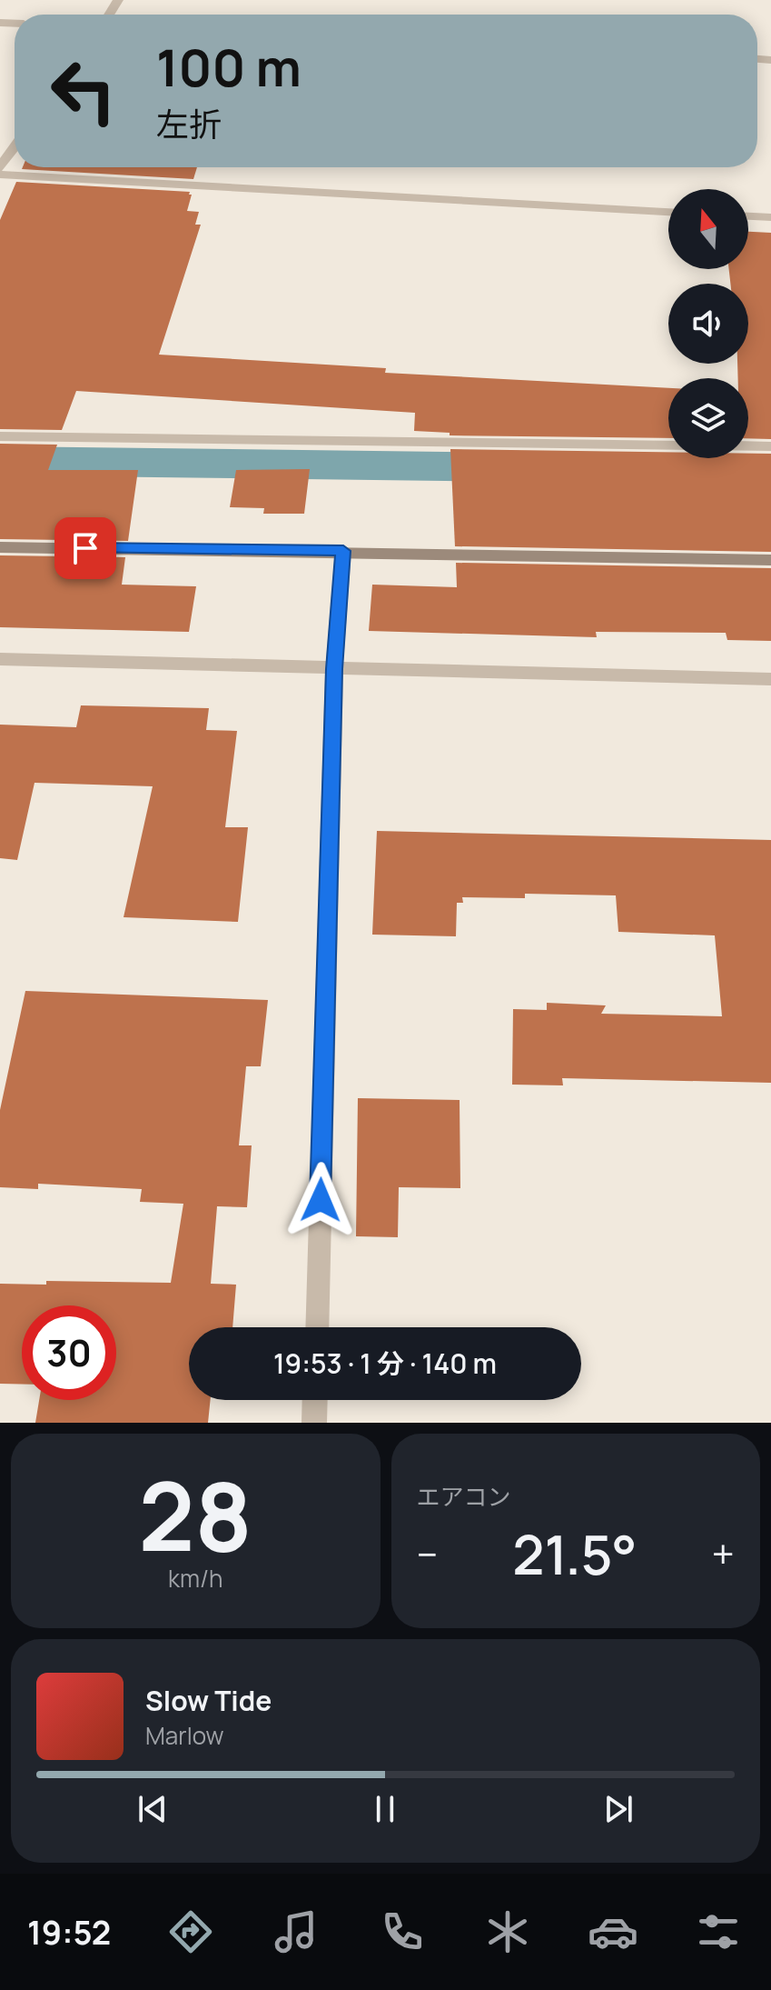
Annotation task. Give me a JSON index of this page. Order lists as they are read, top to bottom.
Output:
{
  "north": "top",
  "page": {
    "turn": ["100 m", "左折"],
    "limit": "30",
    "trip": "19:53 · 1 分 · 140 m",
    "tile": [
      ["28", "km/h"],
      "エアコン"
    ],
    "heat": ["−", "21.5°", "+"],
    "song": ["Slow Tide", "Marlow"],
    "tabs": "19:52"
  }
}
